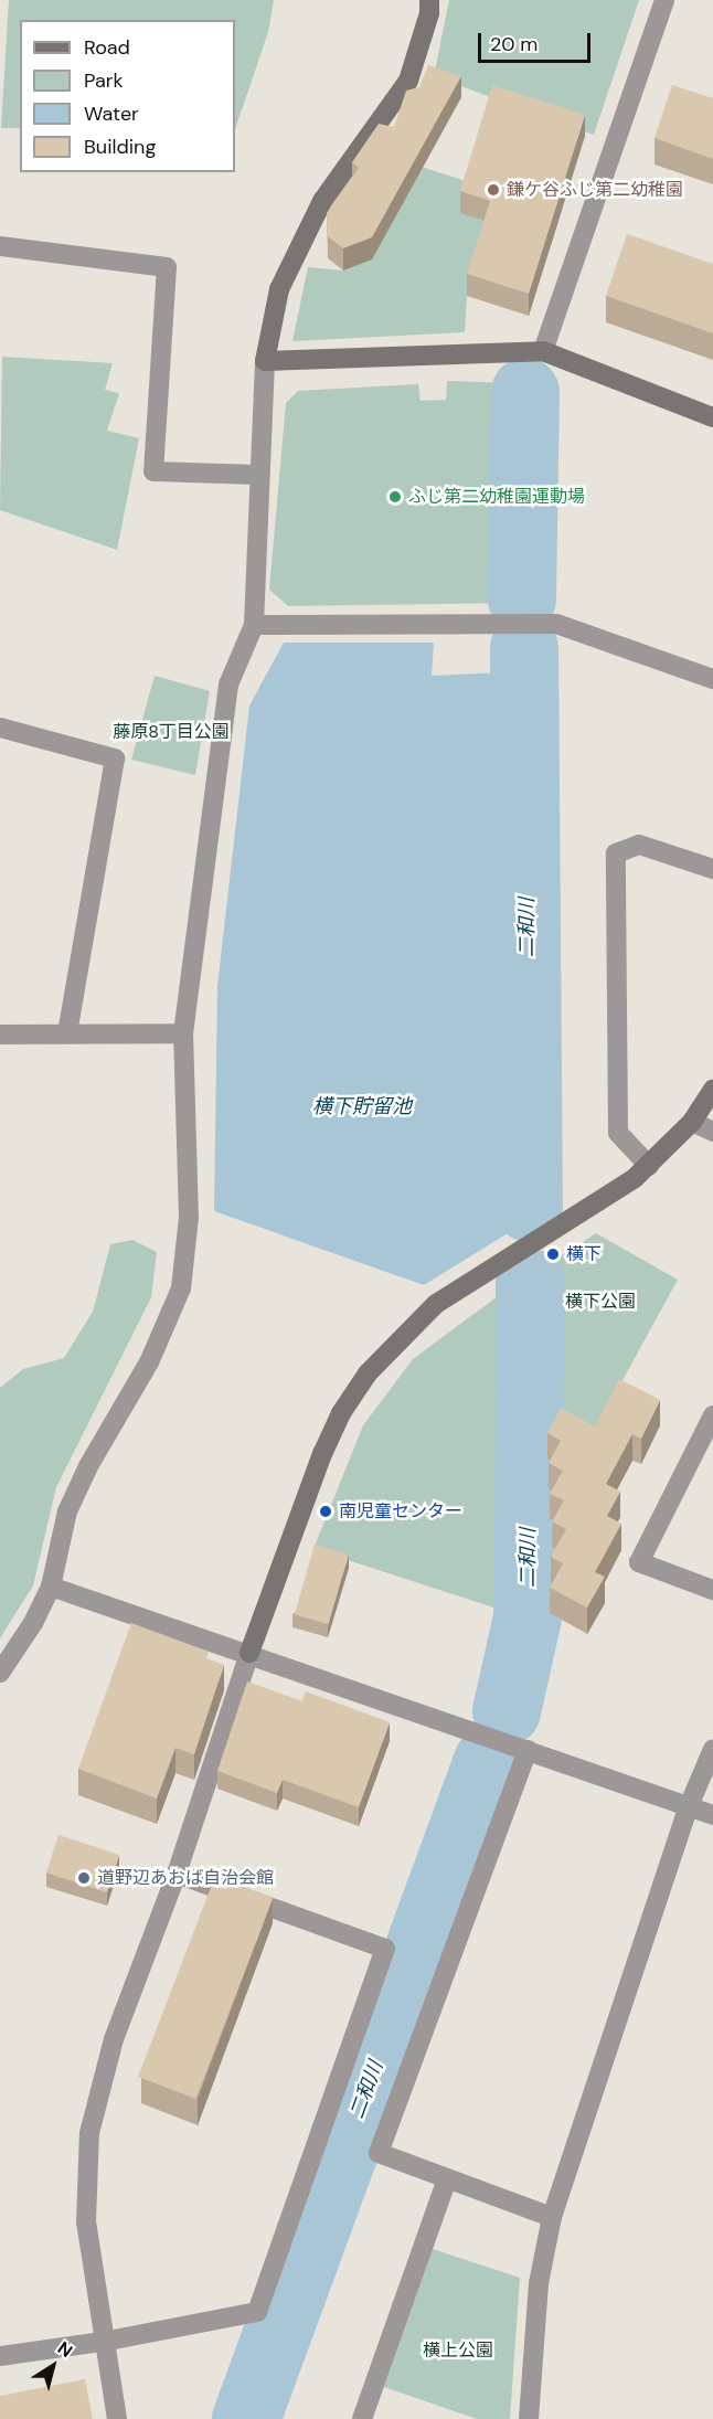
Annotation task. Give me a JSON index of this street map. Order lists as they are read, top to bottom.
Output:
{
  "water": ["二和川", "横下貯留池"],
  "parks": ["藤原8丁目公園", "横下公園", "横上公園"],
  "places": [
    "鎌ケ谷ふじ第二幼稚園",
    "ふじ第二幼稚園運動場",
    "横下",
    "南児童センター",
    "道野辺あおば自治会館"
  ],
  "legend": [
    "Road",
    "Park",
    "Water",
    "Building"
  ],
  "scale_bar": "20 m",
  "north": "top right"
}
